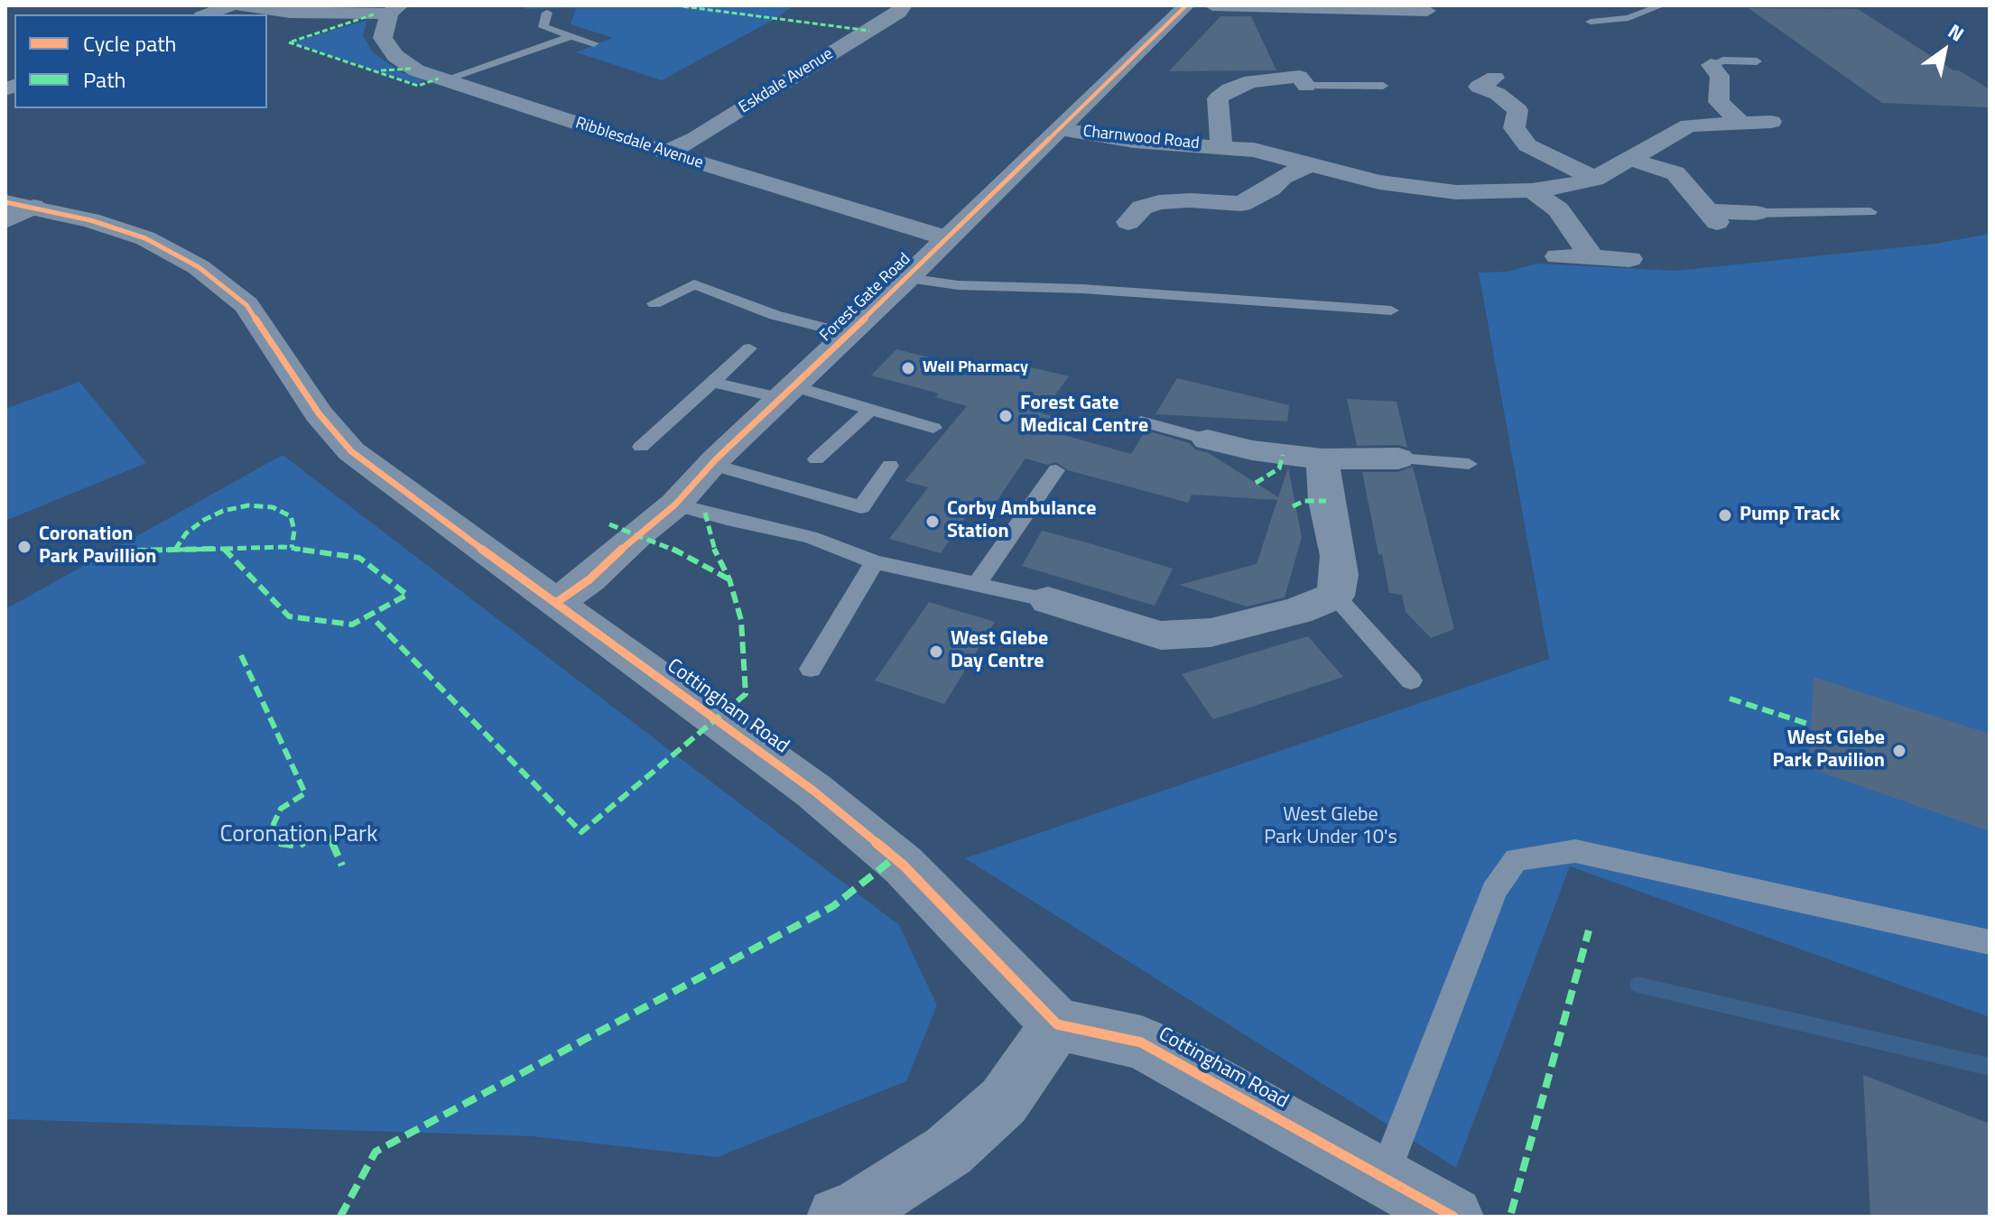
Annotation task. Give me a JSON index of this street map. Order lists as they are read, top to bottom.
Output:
{
  "streets": {
    "street": [
      "Eskdale Avenue",
      "Charnwood Road",
      "Ribblesdale Avenue",
      "Forest Gate Road",
      "Cottingham Road"
    ]
  },
  "crossings": [
    ["Eskdale Avenue", "Ribblesdale Avenue"],
    ["Charnwood Road", "Forest Gate Road"],
    ["Ribblesdale Avenue", "Forest Gate Road"],
    ["Forest Gate Road", "Cottingham Road"]
  ],
  "parks": ["West Glebe Park Under 10's", "Coronation Park"],
  "places": [
    "Well Pharmacy",
    "Forest Gate Medical Centre",
    "Pump Track",
    "Corby Ambulance Station",
    "Coronation Park Pavillion",
    "West Glebe Day Centre",
    "West Glebe Park Pavilion"
  ],
  "legend": ["Cycle path", "Path"],
  "north": "top right"
}
